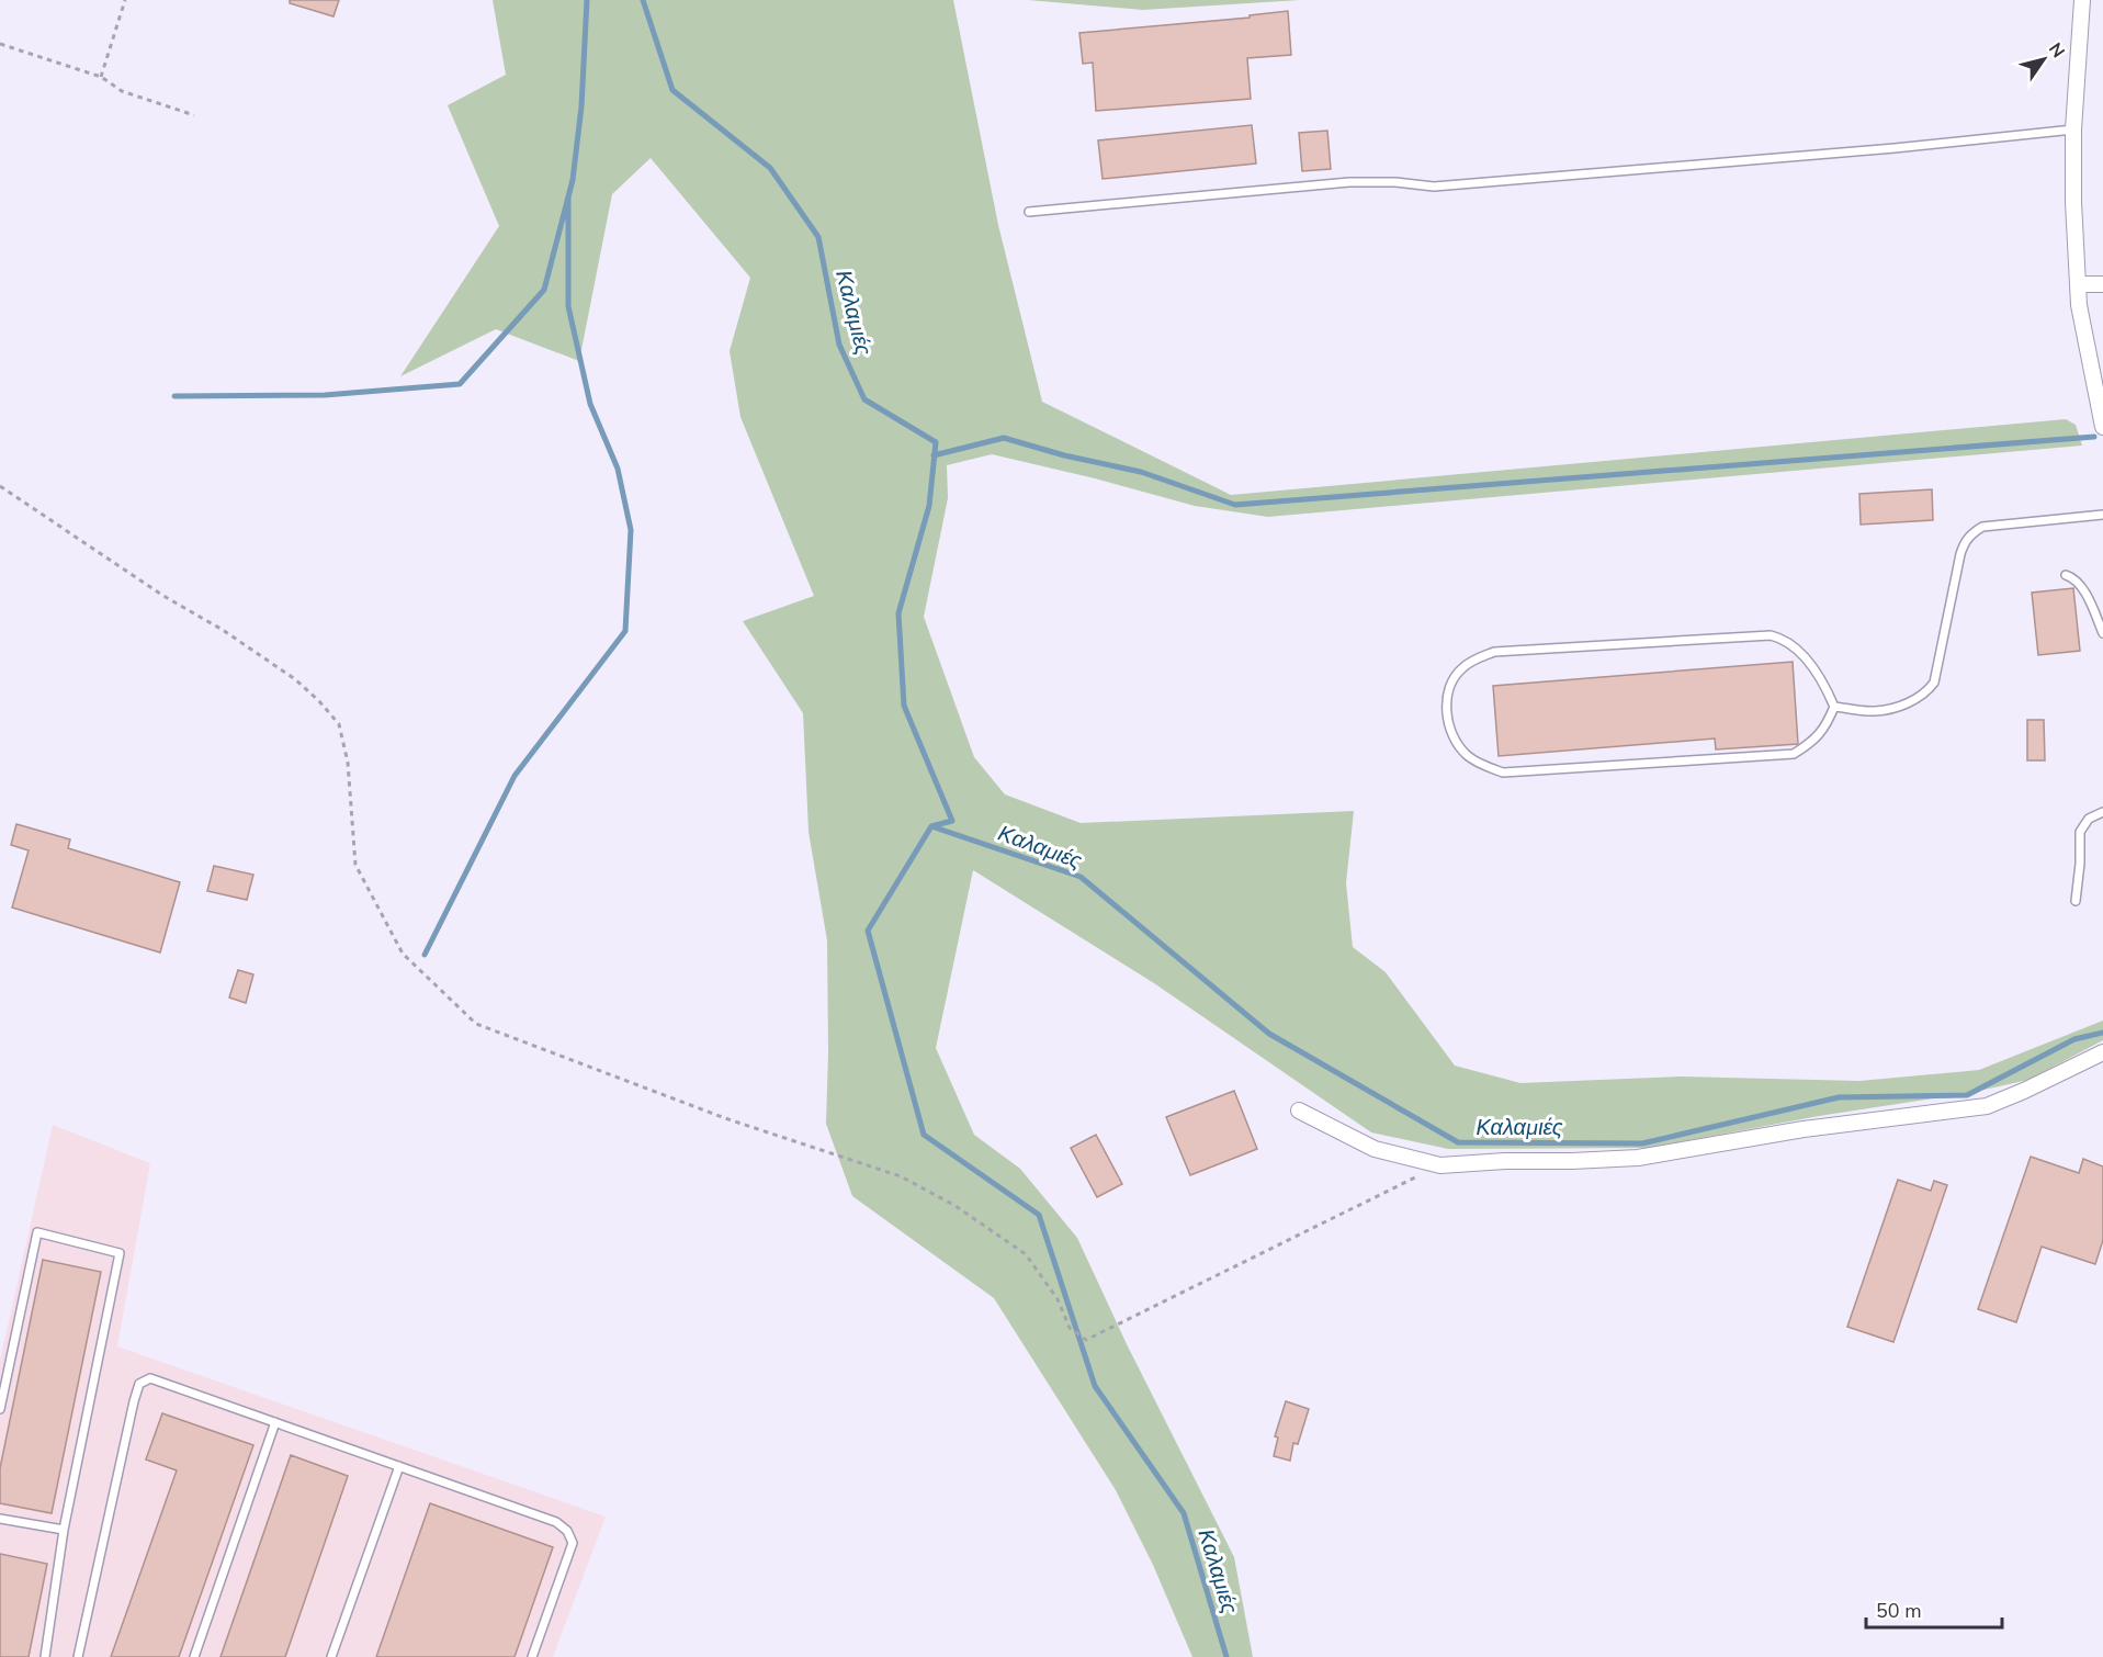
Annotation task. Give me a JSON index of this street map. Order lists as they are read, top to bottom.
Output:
{
  "water": ["Καλαμιές"],
  "scale_bar": "50 m",
  "north": "top right"
}
